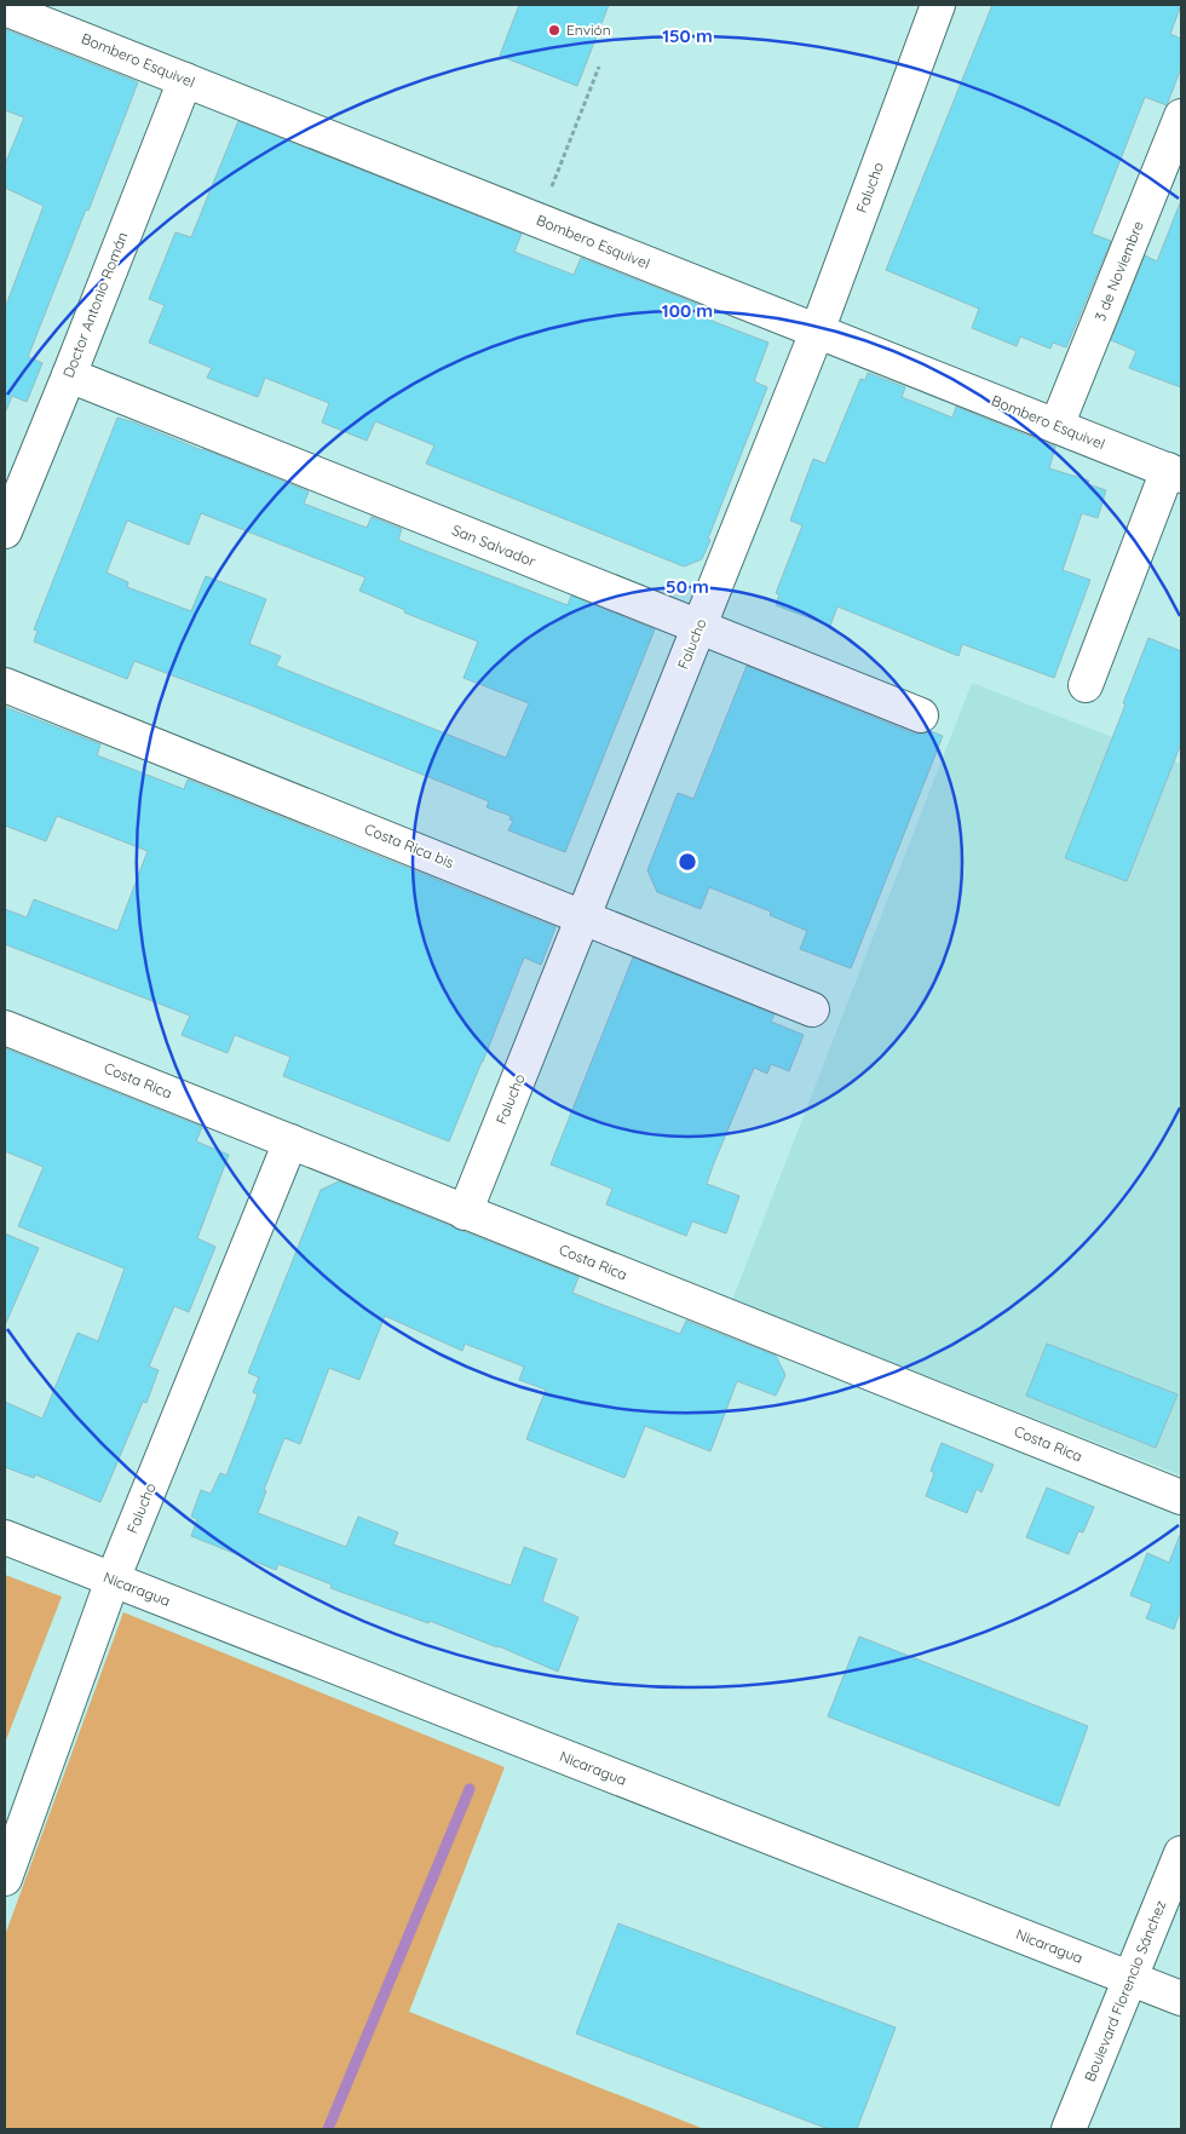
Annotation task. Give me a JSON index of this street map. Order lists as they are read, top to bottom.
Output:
{
  "streets": {
    "street": [
      "Bombero Esquivel",
      "Falucho",
      "3 de Noviembre",
      "Doctor Antonio Román",
      "San Salvador",
      "Costa Rica bis",
      "Costa Rica",
      "Nicaragua",
      "Boulevard Florencio Sánchez"
    ]
  },
  "crossings": [
    ["Bombero Esquivel", "Falucho"],
    ["Bombero Esquivel", "3 de Noviembre"],
    ["Bombero Esquivel", "Doctor Antonio Román"],
    ["Falucho", "San Salvador"],
    ["Falucho", "Costa Rica bis"],
    ["Falucho", "Costa Rica"],
    ["Falucho", "Nicaragua"],
    ["Doctor Antonio Román", "San Salvador"],
    ["Nicaragua", "Boulevard Florencio Sánchez"]
  ],
  "places": ["Envión"],
  "rings": ["150 m", "100 m", "50 m"]
}
